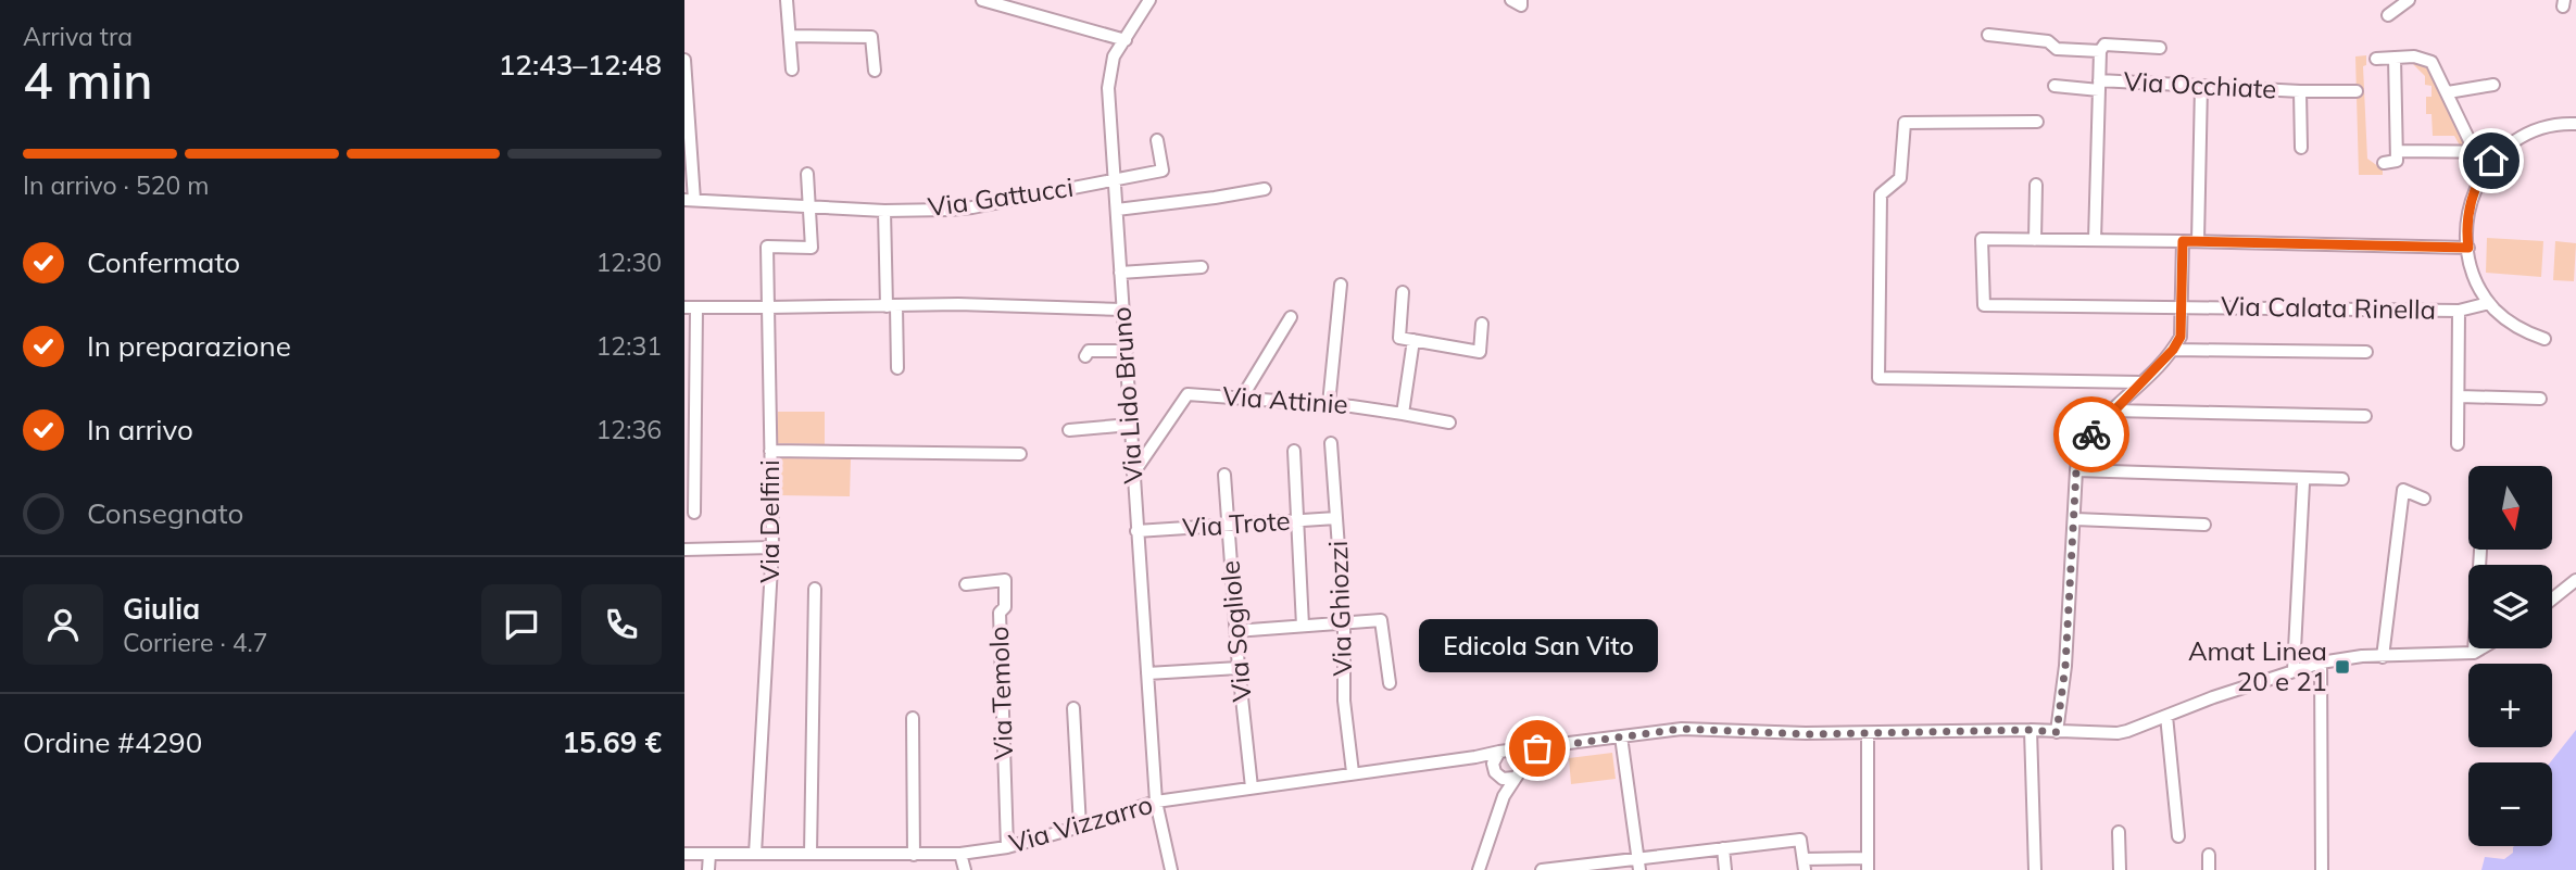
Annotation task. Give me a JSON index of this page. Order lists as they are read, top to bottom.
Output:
{
  "streets": {
    "street": [
      "Via Occhiate",
      "Via Gattucci",
      "Via Calata Rinella",
      "Via Lido Bruno",
      "Via Attinie",
      "Via Delfini",
      "Via Trote",
      "Via Ghiozzi",
      "Via Sogliole",
      "Via Temolo",
      "Via Vizzarro"
    ]
  },
  "crossings": [
    ["Via Gattucci", "Via Lido Bruno"],
    ["Via Gattucci", "Via Delfini"],
    ["Via Lido Bruno", "Via Attinie"],
    ["Via Lido Bruno", "Via Trote"],
    ["Via Lido Bruno", "Via Vizzarro"],
    ["Via Delfini", "Via Vizzarro"],
    ["Via Trote", "Via Ghiozzi"],
    ["Via Trote", "Via Sogliole"],
    ["Via Ghiozzi", "Via Vizzarro"],
    ["Via Sogliole", "Via Vizzarro"],
    ["Via Temolo", "Via Vizzarro"]
  ],
  "places": {
    "transit": ["Amat Linea 20 e 21"],
    "other": ["Edicola San Vito"]
  },
  "north": "bottom",
  "page": {
    "heading": ["4 min", "Arriva tra", "12:43–12:48"],
    "panel": [
      "Giulia",
      "Corriere · 4.7",
      "Ordine #4290",
      "15.69 €"
    ],
    "bar": "In arrivo · 520 m",
    "list": [
      ["Confermato", "12:30"],
      ["In preparazione", "12:31"],
      ["In arrivo", "12:36"],
      "Consegnato"
    ],
    "map_buttons": ["+", "−"],
    "bubble": "Edicola San Vito"
  }
}
